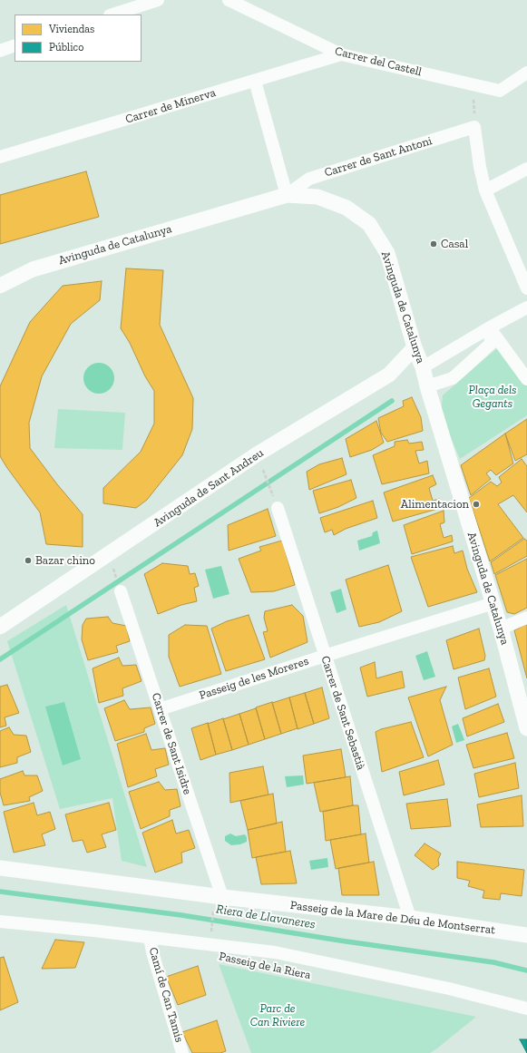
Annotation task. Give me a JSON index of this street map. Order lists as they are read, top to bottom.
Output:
{
  "streets": {
    "street": [
      "Carrer del Castell",
      "Carrer de Minerva",
      "Carrer de Sant Antoni",
      "Avinguda de Catalunya",
      "Avinguda de Sant Andreu",
      "Passeig de les Moreres",
      "Carrer de Sant Sebastià",
      "Carrer de Sant Isidre",
      "Passeig de la Mare de Déu de Montserrat",
      "Passeig de la Riera",
      "Camí de Can Tamis"
    ]
  },
  "crossings": [
    ["Carrer del Castell", "Carrer de Minerva"],
    ["Carrer de Sant Antoni", "Avinguda de Catalunya"],
    ["Avinguda de Catalunya", "Avinguda de Sant Andreu"],
    ["Avinguda de Catalunya", "Passeig de les Moreres"],
    ["Passeig de les Moreres", "Carrer de Sant Sebastià"],
    ["Passeig de les Moreres", "Carrer de Sant Isidre"],
    ["Carrer de Sant Sebastià", "Passeig de la Mare de Déu de Montserrat"],
    ["Carrer de Sant Isidre", "Passeig de la Mare de Déu de Montserrat"],
    ["Passeig de la Riera", "Camí de Can Tamis"]
  ],
  "water": ["Riera de Llavaneres"],
  "parks": ["Plaça dels Gegants", "Parc de Can Riviere"],
  "places": ["Casal", "Alimentacion", "Bazar chino"],
  "legend": ["Viviendas", "Público"]
}
